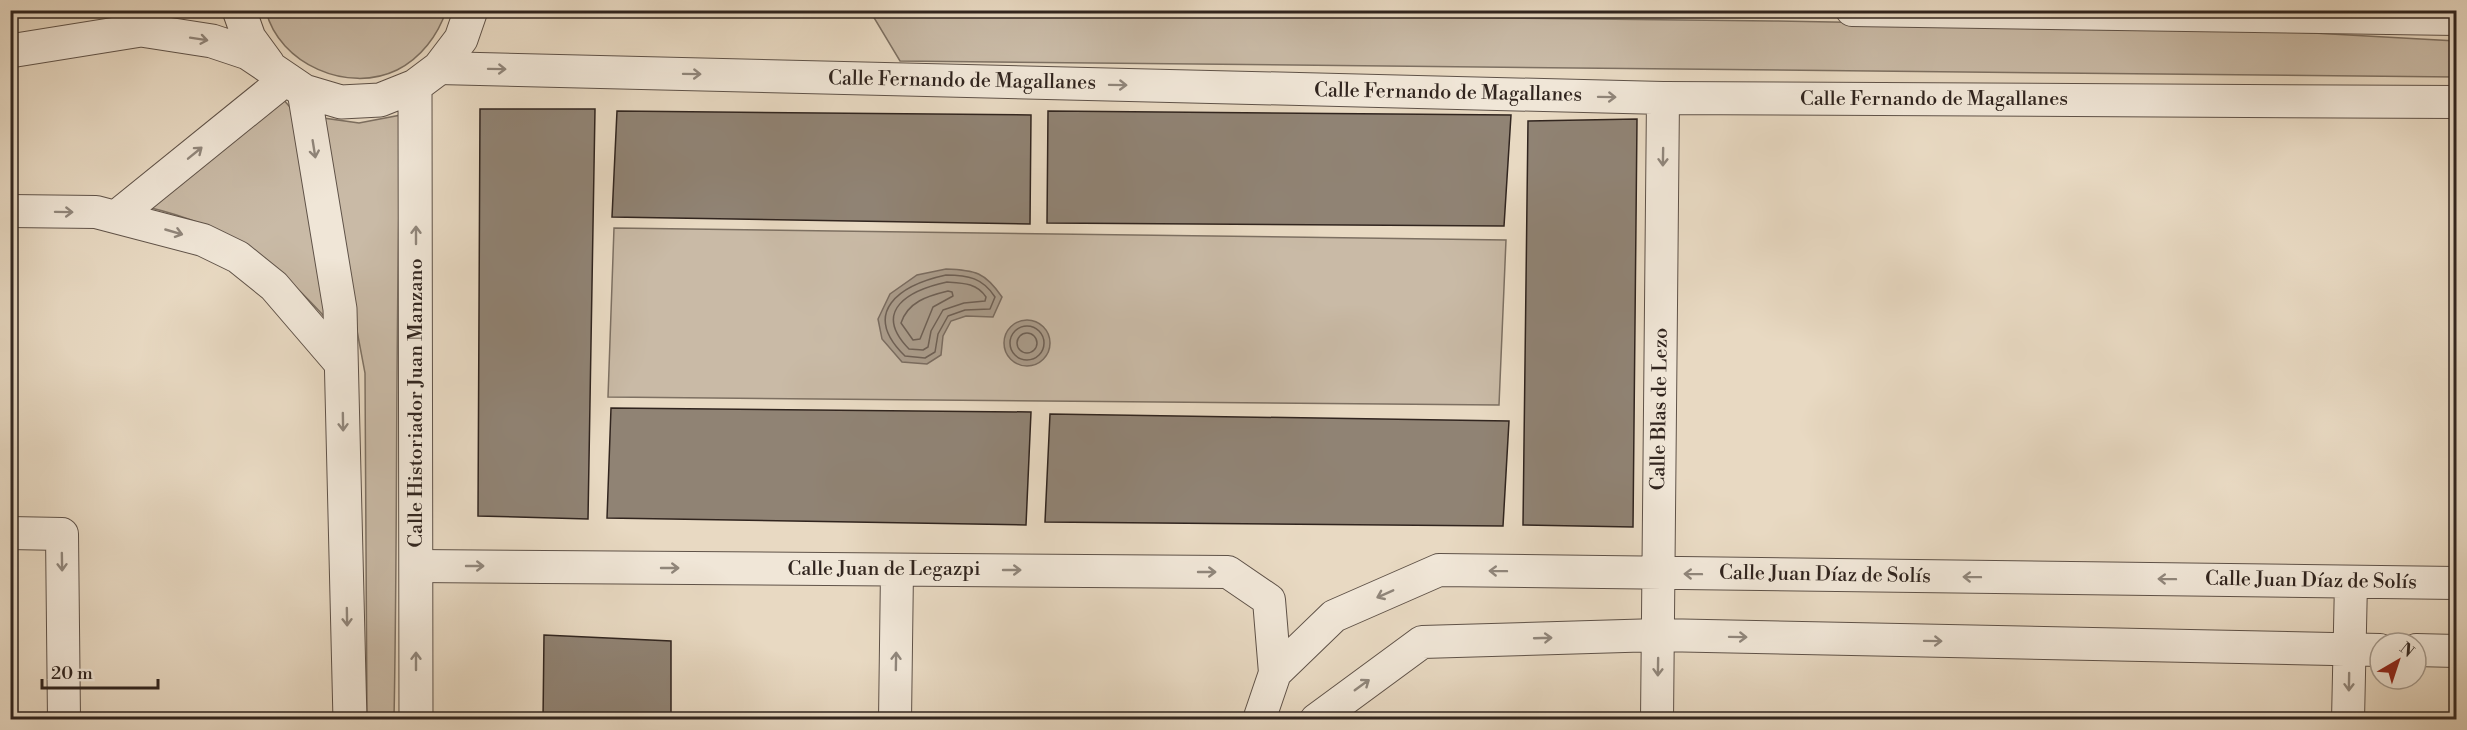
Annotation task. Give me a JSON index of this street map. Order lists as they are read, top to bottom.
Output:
{
  "streets": {
    "street": [
      "Calle Fernando de Magallanes",
      "Calle Historiador Juan Manzano",
      "Calle Blas de Lezo",
      "Calle Juan de Legazpi",
      "Calle Juan Díaz de Solís"
    ]
  },
  "crossings": [
    ["Calle Fernando de Magallanes", "Calle Historiador Juan Manzano"],
    ["Calle Fernando de Magallanes", "Calle Blas de Lezo"],
    ["Calle Historiador Juan Manzano", "Calle Juan de Legazpi"],
    ["Calle Blas de Lezo", "Calle Juan Díaz de Solís"],
    ["Calle Juan de Legazpi", "Calle Juan Díaz de Solís"]
  ],
  "one_way": ["Calle Fernando de Magallanes", "Calle Blas de Lezo", "Calle Juan de Legazpi"],
  "scale_bar": "20 m",
  "north": "top right"
}
